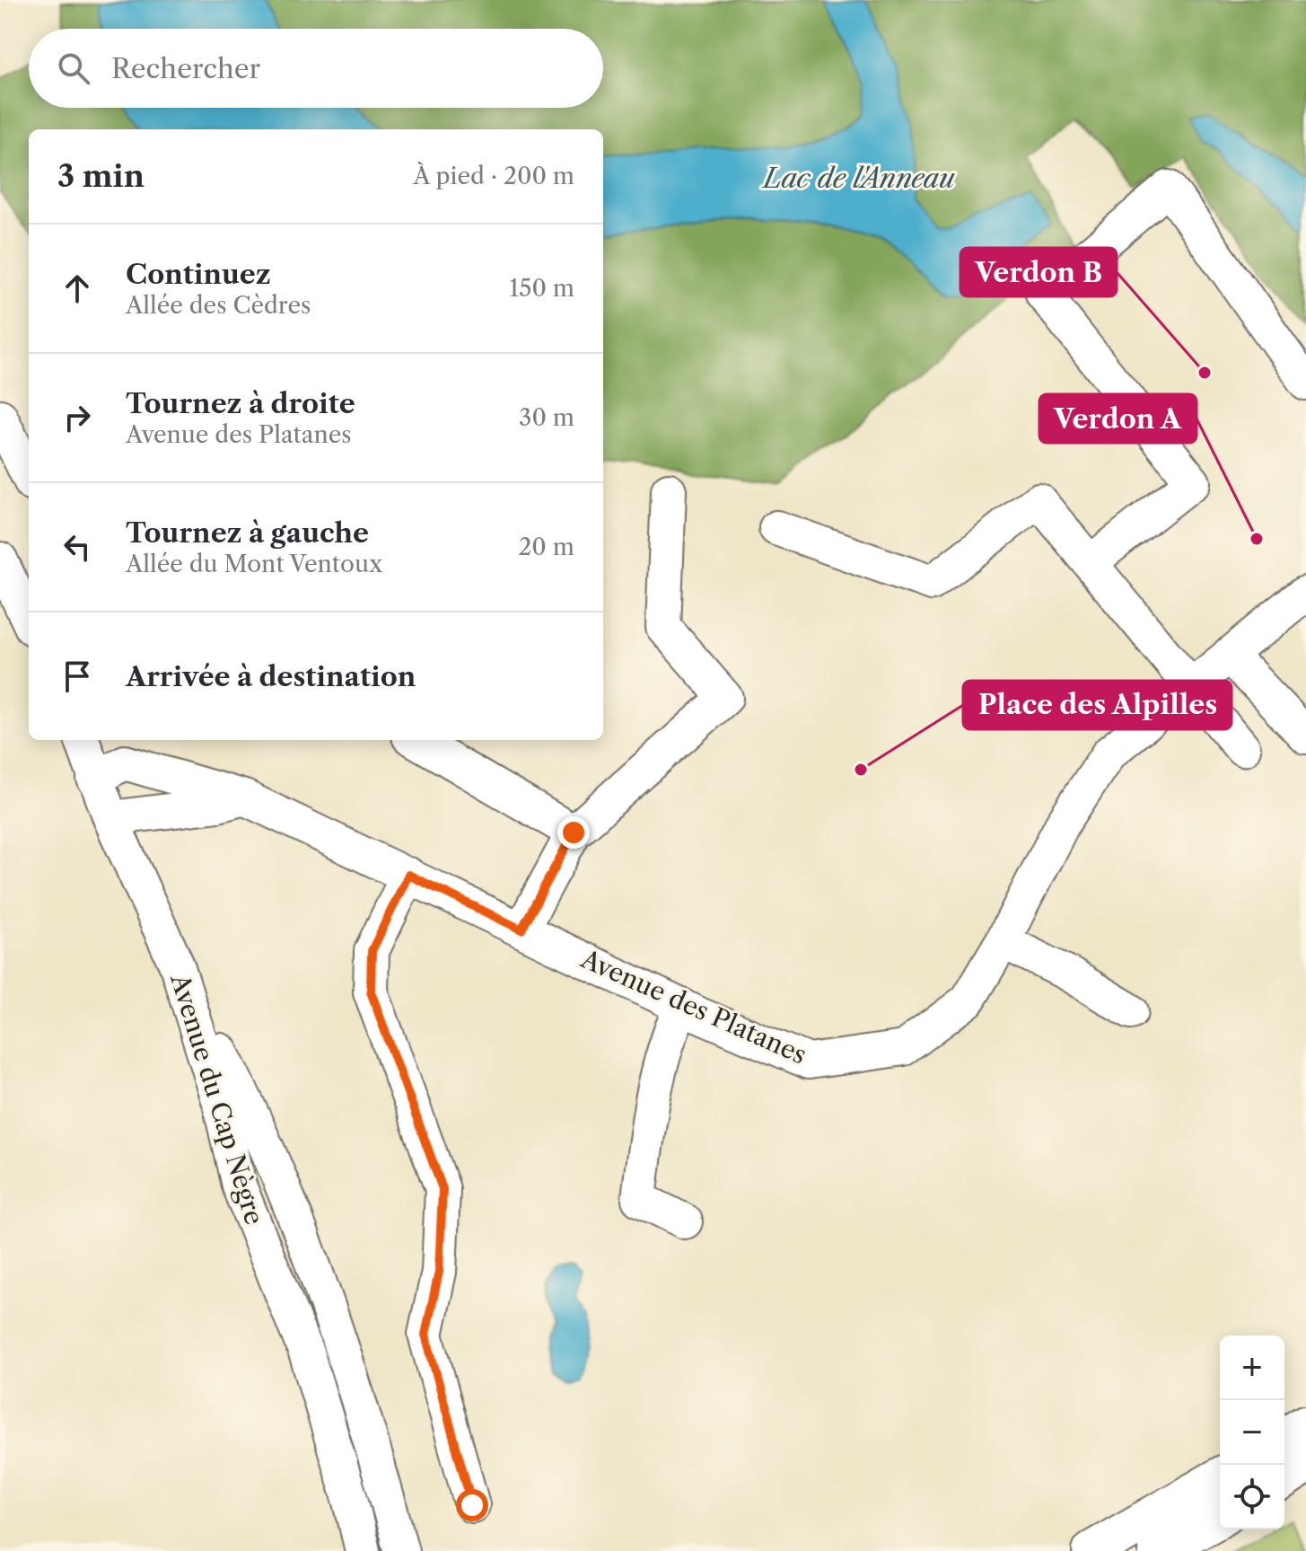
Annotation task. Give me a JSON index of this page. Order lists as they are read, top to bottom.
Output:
{
  "streets": {
    "street": ["Avenue des Platanes", "Avenue du Cap Nègre"]
  },
  "crossings": [
    ["Avenue des Platanes", "Avenue du Cap Nègre"]
  ],
  "water": ["Lac de l'Anneau"],
  "places": ["Verdon B", "Verdon A", "Place des Alpilles"],
  "page": {
    "search": "Rechercher",
    "heading": ["3 min", "À pied · 200 m"],
    "list": [
      ["Continuez", "Allée des Cèdres", "150 m"],
      ["Tournez à droite", "Avenue des Platanes", "30 m"],
      ["Tournez à gauche", "Allée du Mont Ventoux", "20 m"],
      "Arrivée à destination"
    ],
    "map_buttons": ["+", "−"]
  }
}
